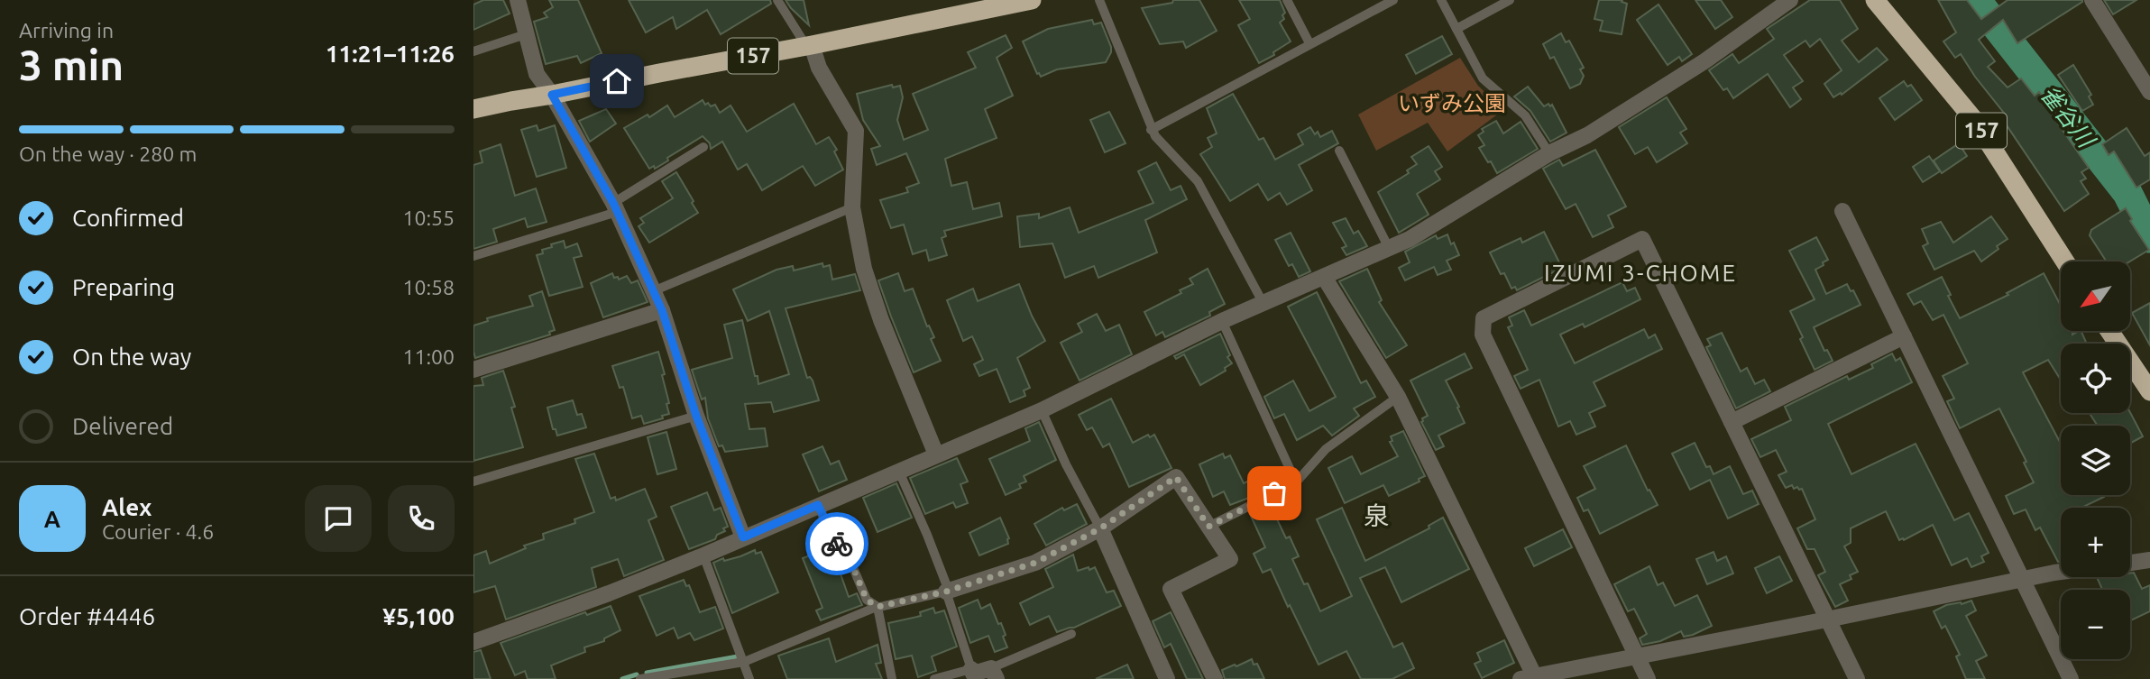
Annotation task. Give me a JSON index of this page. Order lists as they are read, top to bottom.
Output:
{
  "streets": {
    "highway": ["157"]
  },
  "districts": ["IZUMI 3-CHOME", "泉"],
  "water": ["雀谷川"],
  "parks": ["いずみ公園"],
  "north": "bottom left",
  "page": {
    "heading": ["3 min", "Arriving in", "11:21–11:26"],
    "panel": [
      "Alex",
      "Courier · 4.6",
      "Order #4446",
      "¥5,100"
    ],
    "bar": "On the way · 280 m",
    "list": [
      ["Confirmed", "10:55"],
      ["Preparing", "10:58"],
      ["On the way", "11:00"],
      "Delivered"
    ],
    "map_buttons": ["+", "−"],
    "round": "A"
  }
}
